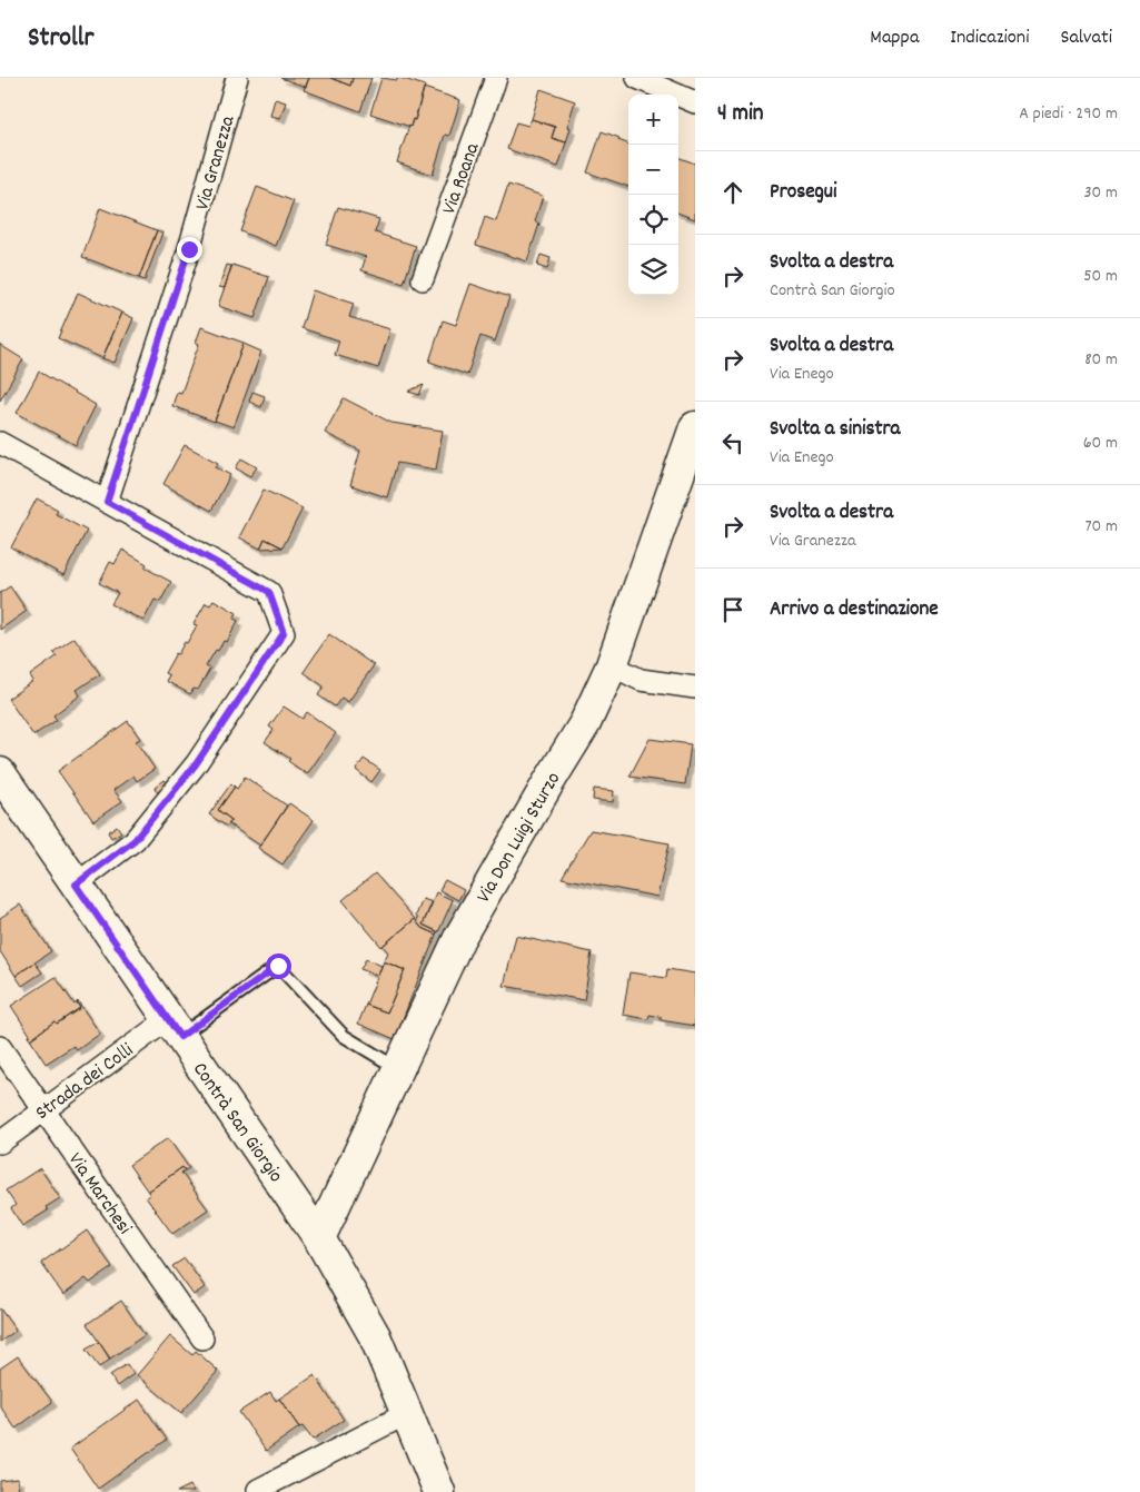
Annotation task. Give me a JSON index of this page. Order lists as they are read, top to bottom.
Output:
{
  "streets": {
    "street": [
      "Via Granezza",
      "Via Roana",
      "Via Don Luigi Sturzo",
      "Strada dei Colli",
      "Contrà San Giorgio",
      "Via Marchesi"
    ]
  },
  "crossings": [
    ["Via Don Luigi Sturzo", "Contrà San Giorgio"],
    ["Strada dei Colli", "Contrà San Giorgio"],
    ["Strada dei Colli", "Via Marchesi"]
  ],
  "page": {
    "header": "Strollr",
    "nav": ["Mappa", "Indicazioni", "Salvati"],
    "heading": ["4 min", "A piedi · 290 m"],
    "map_buttons": ["+", "−"],
    "list": [
      ["Prosegui", "30 m"],
      ["Svolta a destra", "Contrà San Giorgio", "50 m"],
      ["Svolta a destra", "Via Enego", "80 m"],
      ["Svolta a sinistra", "Via Enego", "60 m"],
      ["Svolta a destra", "Via Granezza", "70 m"],
      "Arrivo a destinazione"
    ]
  }
}
